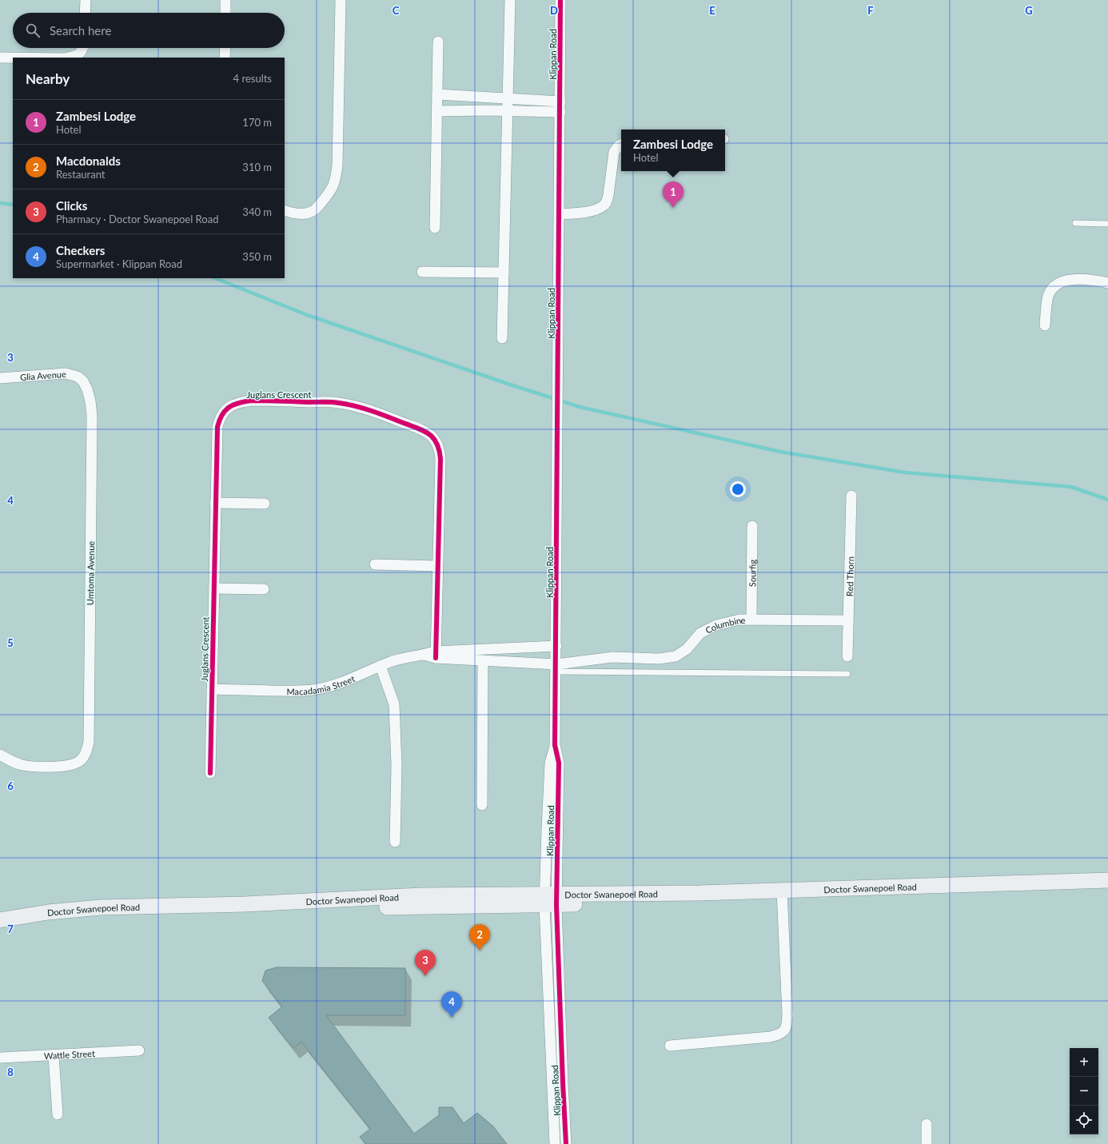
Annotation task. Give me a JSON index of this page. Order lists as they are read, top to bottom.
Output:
{
  "streets": {
    "main road": ["Doctor Swanepoel Road"],
    "street": [
      "Klippan Road",
      "Glia Avenue",
      "Juglans Crescent",
      "Umtoma Avenue",
      "Sourfig",
      "Red Thorn",
      "Columbine",
      "Macadamia Street",
      "Wattle Street"
    ]
  },
  "crossings": [
    ["Klippan Road", "Columbine"],
    ["Klippan Road", "Macadamia Street"],
    ["Klippan Road", "Doctor Swanepoel Road"],
    ["Glia Avenue", "Umtoma Avenue"],
    ["Juglans Crescent", "Macadamia Street"],
    ["Sourfig", "Columbine"],
    ["Red Thorn", "Columbine"],
    ["Columbine", "Macadamia Street"]
  ],
  "page": {
    "search": "Search here",
    "heading": ["Nearby", "4 results"],
    "list": [
      {
        "mark": "1",
        "name": "Zambesi Lodge",
        "note": "Hotel",
        "value": "170 m"
      },
      {
        "mark": "2",
        "name": "Macdonalds",
        "note": "Restaurant",
        "value": "310 m"
      },
      {
        "mark": "3",
        "name": "Clicks",
        "note": "Pharmacy · Doctor Swanepoel Road",
        "value": "340 m"
      },
      {
        "mark": "4",
        "name": "Checkers",
        "note": "Supermarket · Klippan Road",
        "value": "350 m"
      }
    ],
    "popup": ["Zambesi Lodge", "Hotel"],
    "pins": [
      "1",
      "2",
      "3",
      "4"
    ],
    "map_buttons": ["+", "−"]
  },
  "grid": {
    "columns": [
      "C",
      "D",
      "E",
      "F",
      "G"
    ],
    "rows": [
      "3",
      "4",
      "5",
      "6",
      "7",
      "8"
    ]
  }
}
